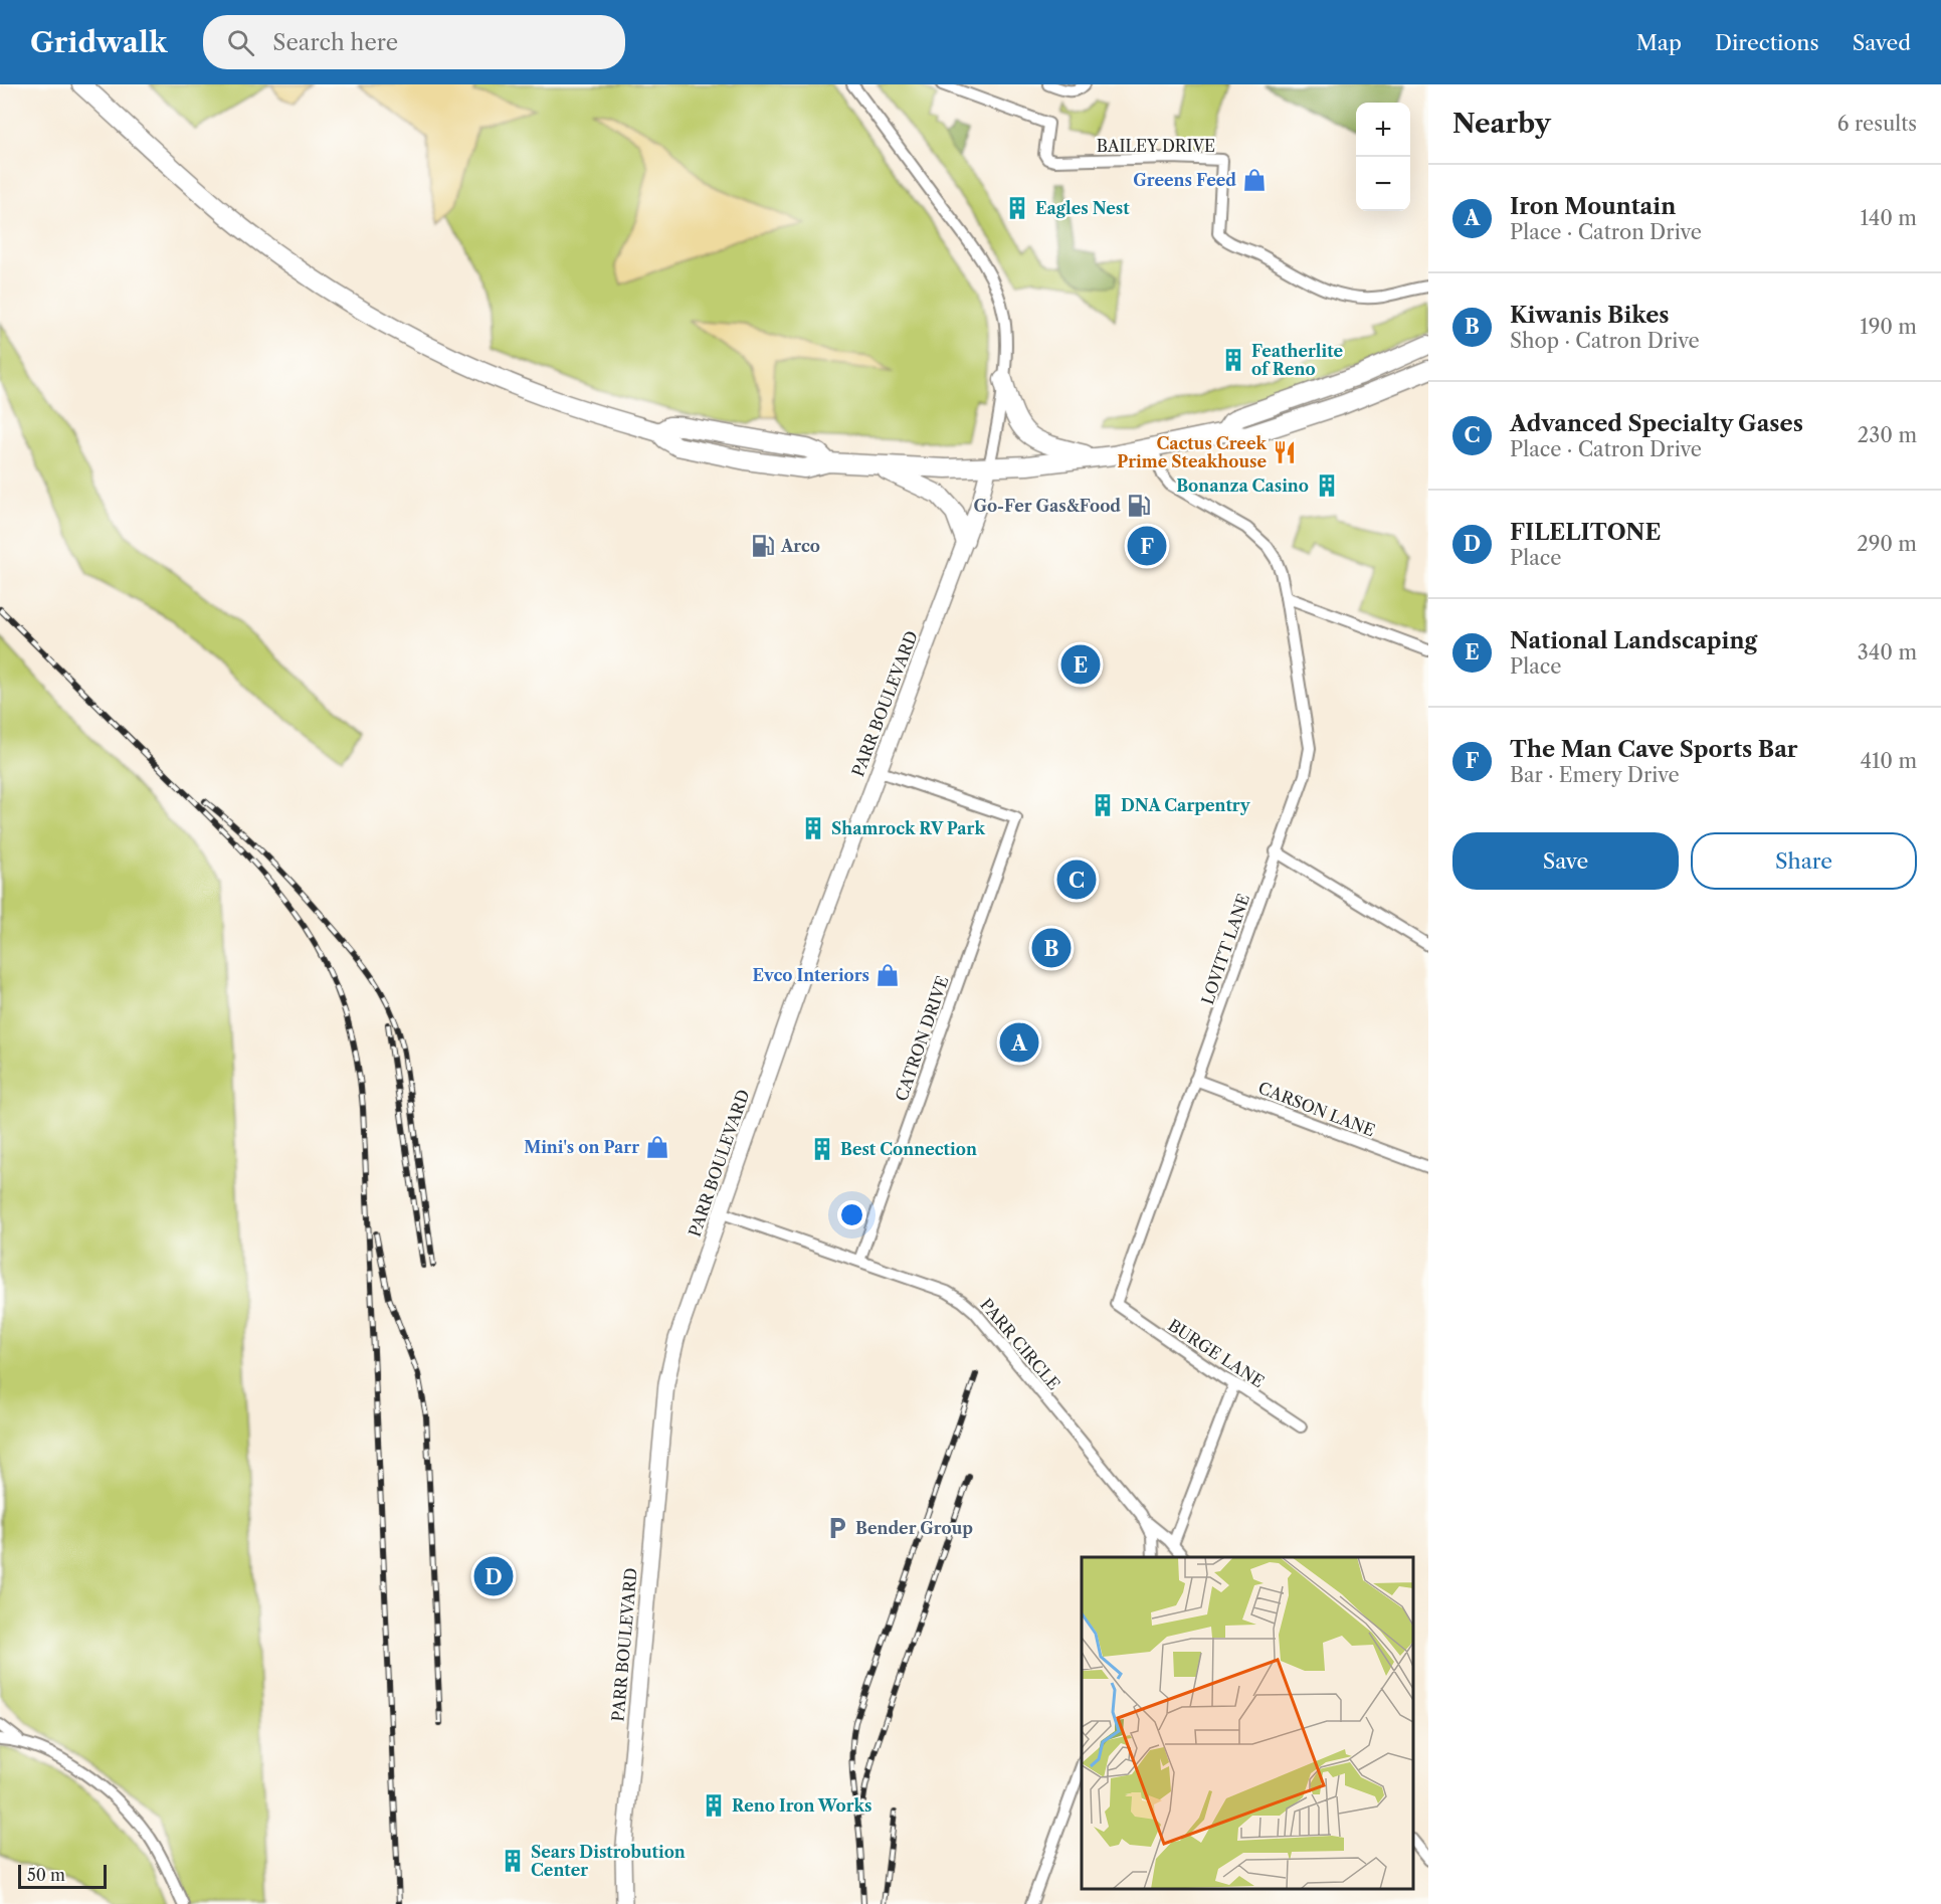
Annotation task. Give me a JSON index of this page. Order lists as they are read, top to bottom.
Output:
{
  "streets": {
    "main road": ["PARR BOULEVARD"],
    "street": [
      "BAILEY DRIVE",
      "LOVITT LANE",
      "CATRON DRIVE",
      "CARSON LANE",
      "PARR CIRCLE",
      "BURGE LANE"
    ]
  },
  "crossings": [
    ["PARR BOULEVARD", "CATRON DRIVE"],
    ["PARR BOULEVARD", "PARR CIRCLE"],
    ["LOVITT LANE", "CARSON LANE"],
    ["LOVITT LANE", "BURGE LANE"],
    ["CATRON DRIVE", "PARR CIRCLE"]
  ],
  "places": {
    "shop": ["Greens Feed", "Evco Interiors", "Mini's on Parr"],
    "building": [
      "Eagles Nest",
      "Featherlite of Reno",
      "Bonanza Casino",
      "DNA Carpentry",
      "Shamrock RV Park",
      "Best Connection",
      "Reno Iron Works",
      "Sears Distrobution Center"
    ],
    "restaurant": ["Cactus Creek Prime Steakhouse"],
    "fuel station": ["Go-Fer Gas&Food", "Arco"],
    "parking": ["Bender Group"]
  },
  "scale_bar": "50 m",
  "page": {
    "header": "Gridwalk",
    "search": "Search here",
    "nav": ["Map", "Directions", "Saved"],
    "heading": ["Nearby", "6 results"],
    "map_buttons": ["+", "−"],
    "list": [
      {
        "mark": "A",
        "name": "Iron Mountain",
        "note": "Place · Catron Drive",
        "value": "140 m"
      },
      {
        "mark": "B",
        "name": "Kiwanis Bikes",
        "note": "Shop · Catron Drive",
        "value": "190 m"
      },
      {
        "mark": "C",
        "name": "Advanced Specialty Gases",
        "note": "Place · Catron Drive",
        "value": "230 m"
      },
      {
        "mark": "D",
        "name": "FILELITONE",
        "note": "Place",
        "value": "290 m"
      },
      {
        "mark": "E",
        "name": "National Landscaping",
        "note": "Place",
        "value": "340 m"
      },
      {
        "mark": "F",
        "name": "The Man Cave Sports Bar",
        "note": "Bar · Emery Drive",
        "value": "410 m"
      }
    ],
    "pins": [
      "F",
      "E",
      "C",
      "B",
      "A",
      "D"
    ],
    "buttons": ["Save", "Share"],
    "scale": "50 m"
  }
}
